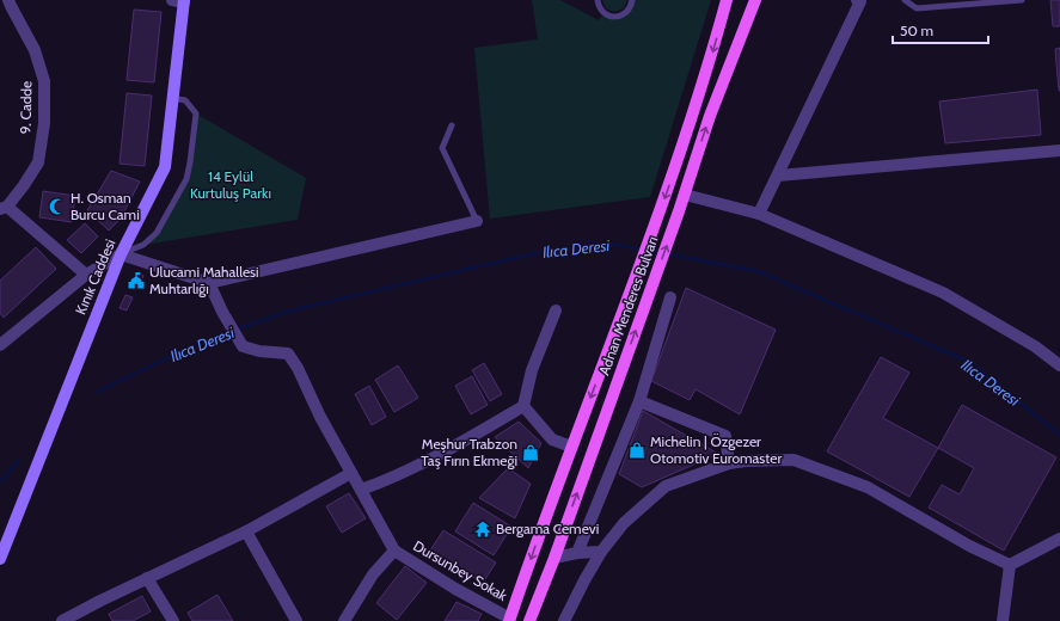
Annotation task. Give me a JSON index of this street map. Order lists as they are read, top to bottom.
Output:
{
  "streets": {
    "main road": ["Kınık Caddesi", "Adnan Menderes Bulvarı"],
    "street": ["9. Cadde", "Dursunbey Sokak"]
  },
  "crossings": [
    ["Adnan Menderes Bulvarı", "Dursunbey Sokak"]
  ],
  "water": ["Ilıca Deresi"],
  "parks": ["14 Eylül Kurtuluş Parkı"],
  "places": {
    "mosque": ["H. Osman Burcu Cami"],
    "public building": ["Ulucami Mahallesi Muhtarlığı"],
    "shop": ["Michelin | Özgezer Otomotiv Euromaster", "Meşhur Trabzon Taş Fırın Ekmeği"],
    "temple": ["Bergama Cemevi"]
  },
  "scale_bar": "50 m"
}
